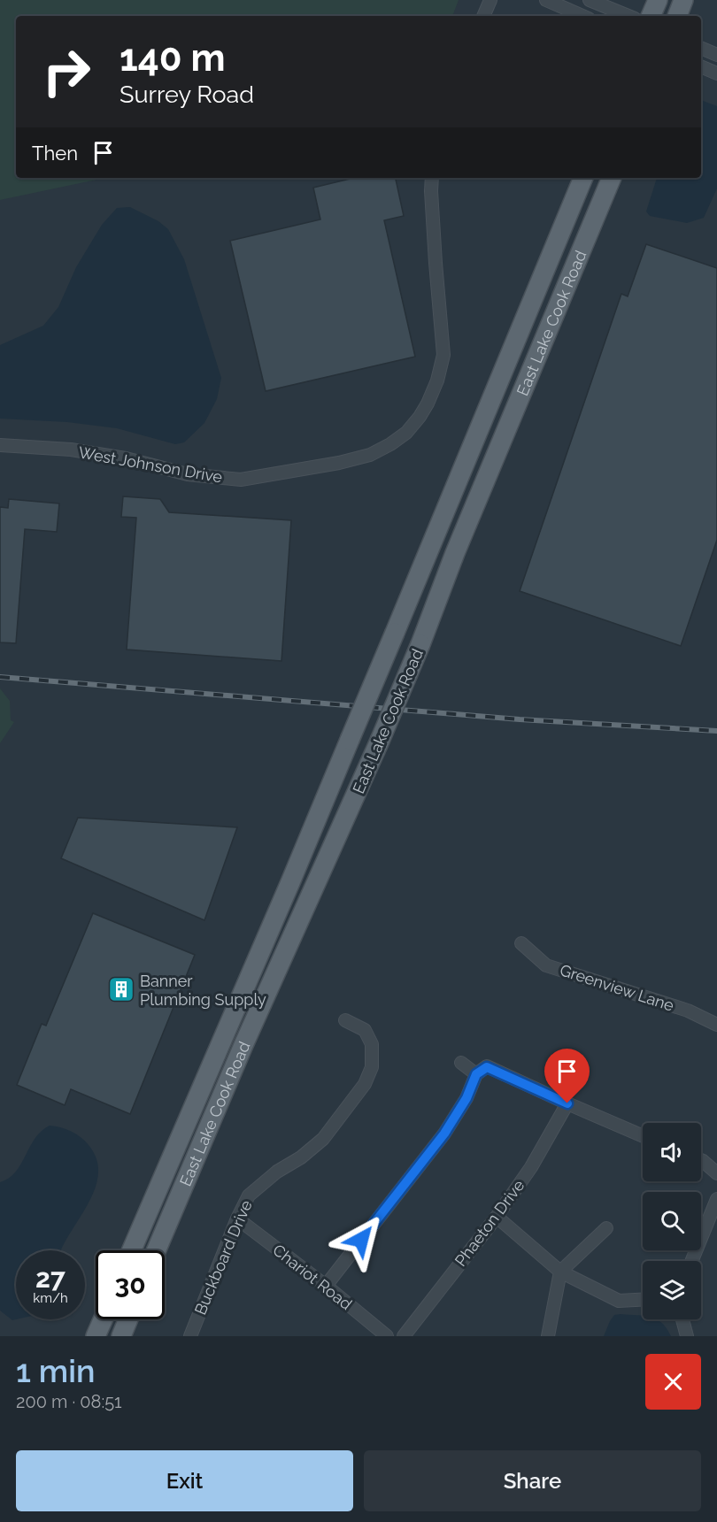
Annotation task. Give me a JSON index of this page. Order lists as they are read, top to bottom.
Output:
{
  "streets": {
    "main road": ["East Lake Cook Road"],
    "street": [
      "West Johnson Drive",
      "Greenview Lane",
      "Phaeton Drive",
      "Buckboard Drive",
      "Chariot Road"
    ]
  },
  "crossings": [
    ["Buckboard Drive", "Chariot Road"]
  ],
  "places": {
    "building": ["Banner Plumbing Supply"]
  },
  "page": {
    "turn": ["140 m", "Surrey Road"],
    "then": "Then",
    "speed": "27 km/h",
    "limit": "30",
    "heading": ["1 min", "200 m · 08:51"],
    "buttons": ["Exit", "Share"]
  }
}
